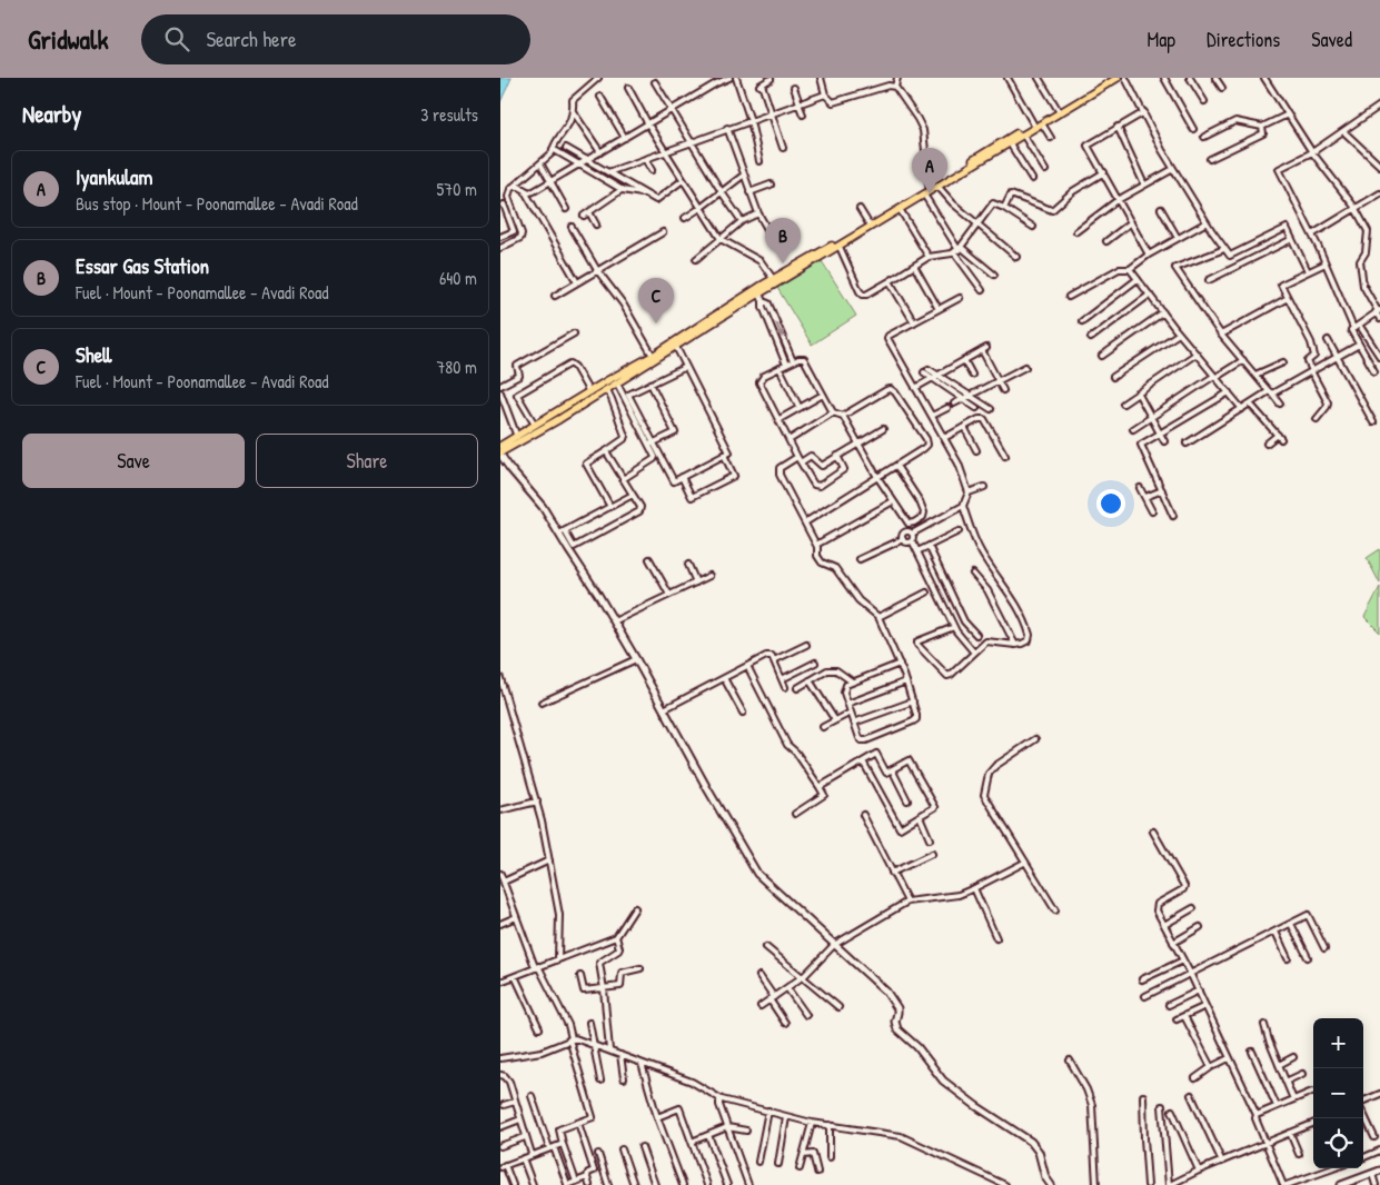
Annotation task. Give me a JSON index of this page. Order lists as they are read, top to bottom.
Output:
{
  "page": {
    "header": "Gridwalk",
    "search": "Search here",
    "nav": ["Map", "Directions", "Saved"],
    "heading": ["Nearby", "3 results"],
    "pins": ["A", "B", "C"],
    "list": [
      {
        "mark": "A",
        "name": "Iyankulam",
        "note": "Bus stop · Mount - Poonamallee - Avadi Road",
        "value": "570 m"
      },
      {
        "mark": "B",
        "name": "Essar Gas Station",
        "note": "Fuel · Mount - Poonamallee - Avadi Road",
        "value": "640 m"
      },
      {
        "mark": "C",
        "name": "Shell",
        "note": "Fuel · Mount - Poonamallee - Avadi Road",
        "value": "780 m"
      }
    ],
    "buttons": ["Save", "Share"],
    "map_buttons": ["+", "−"]
  }
}
